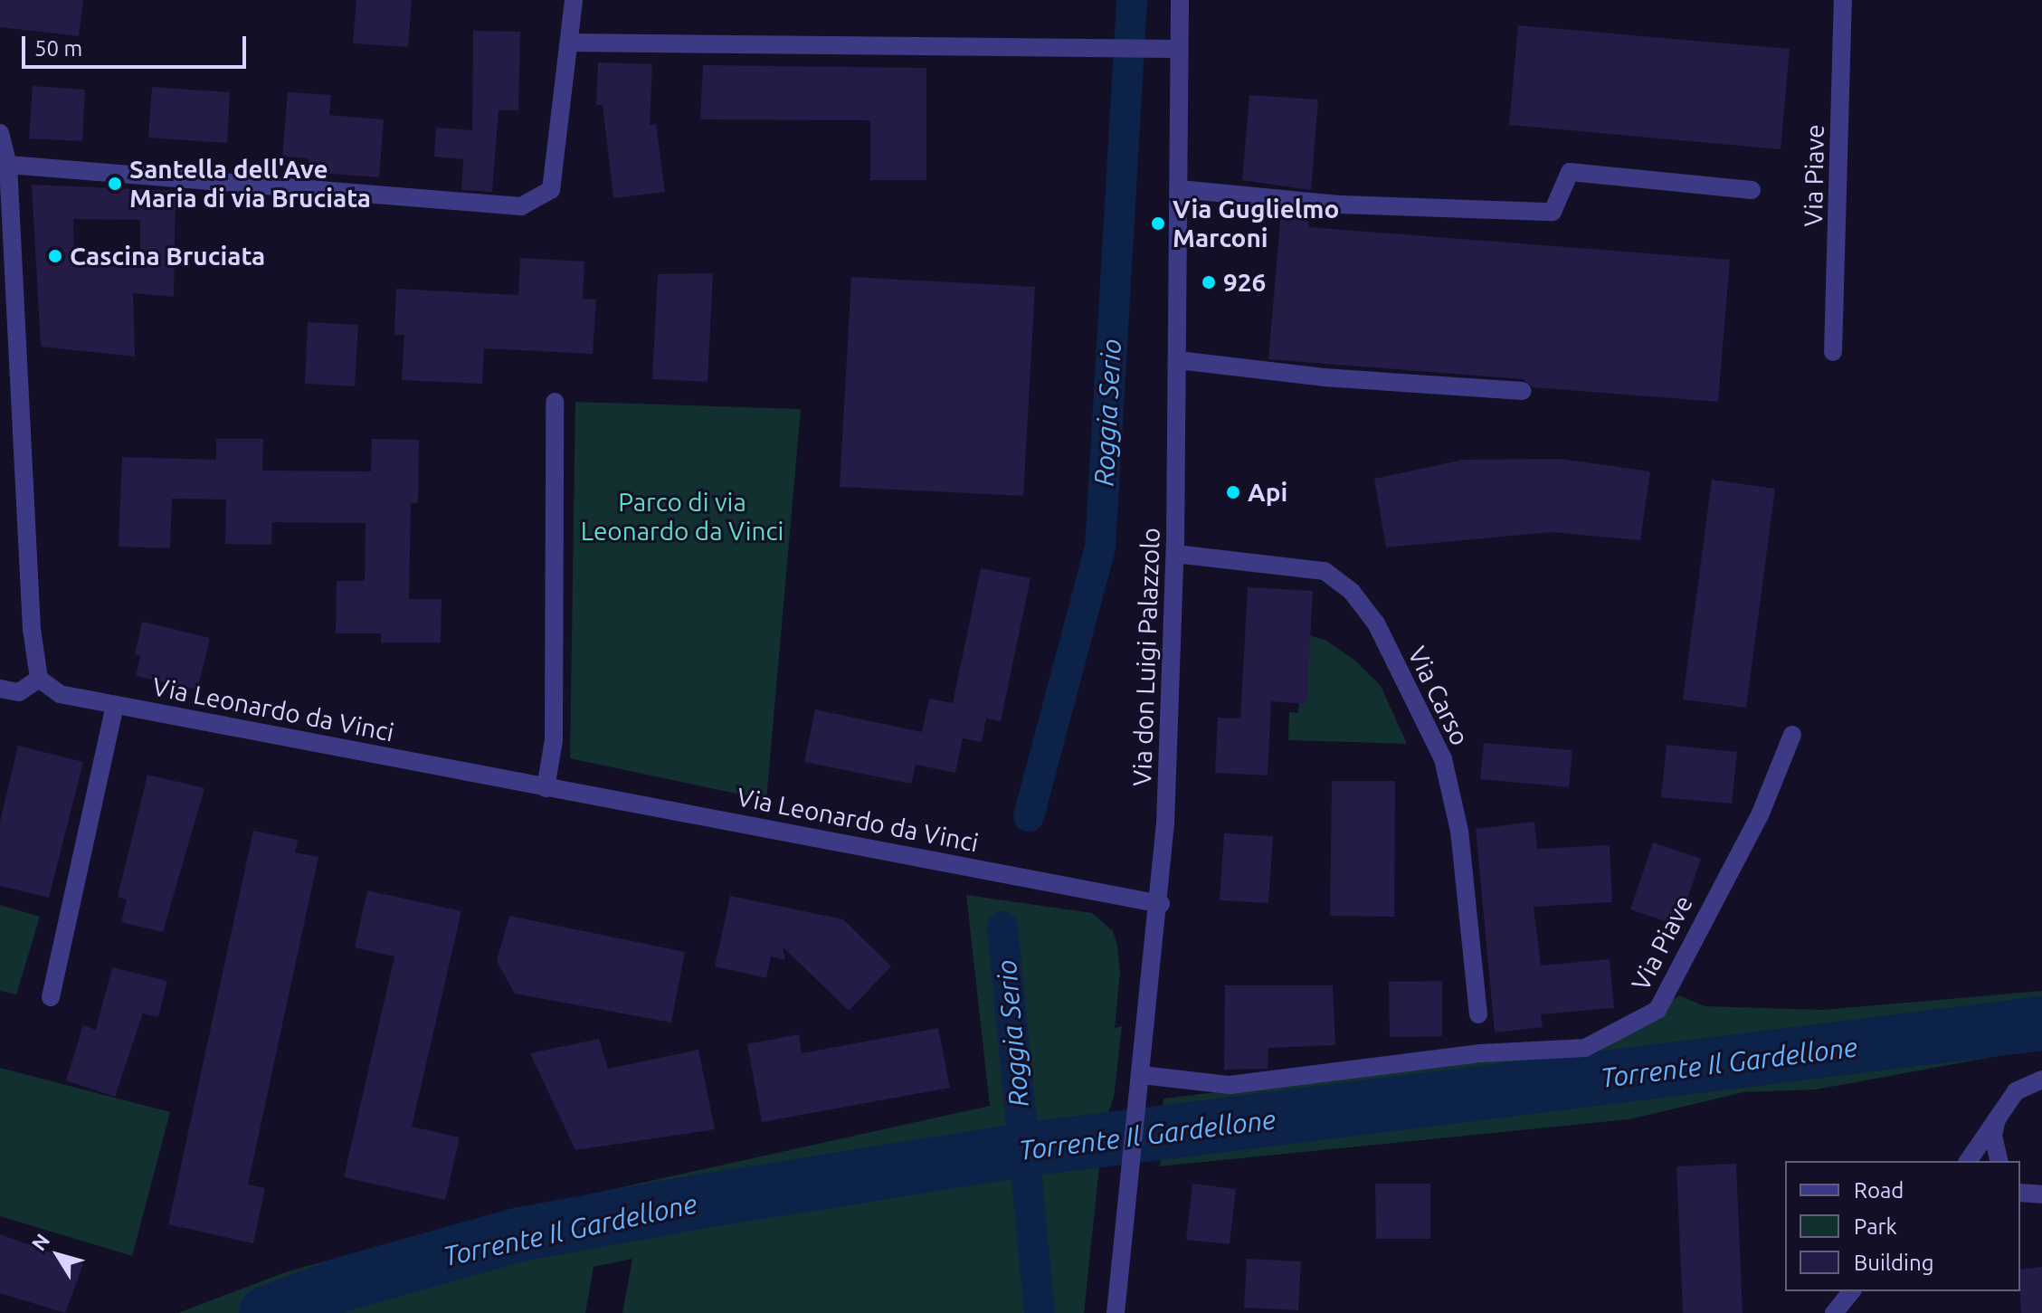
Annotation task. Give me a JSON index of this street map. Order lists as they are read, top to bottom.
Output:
{
  "streets": {
    "street": [
      "Via Piave",
      "Via don Luigi Palazzolo",
      "Via Carso",
      "Via Leonardo da Vinci"
    ]
  },
  "crossings": [
    ["Via Piave", "Via don Luigi Palazzolo"],
    ["Via don Luigi Palazzolo", "Via Carso"],
    ["Via don Luigi Palazzolo", "Via Leonardo da Vinci"]
  ],
  "water": ["Roggia Serio", "Torrente Il Gardellone"],
  "parks": ["Parco di via Leonardo da Vinci"],
  "places": [
    "Santella dell'Ave Maria di via Bruciata",
    "Via Guglielmo Marconi",
    "Cascina Bruciata",
    "926",
    "Api"
  ],
  "legend": ["Road", "Park", "Building"],
  "scale_bar": "50 m",
  "north": "top left"
}
